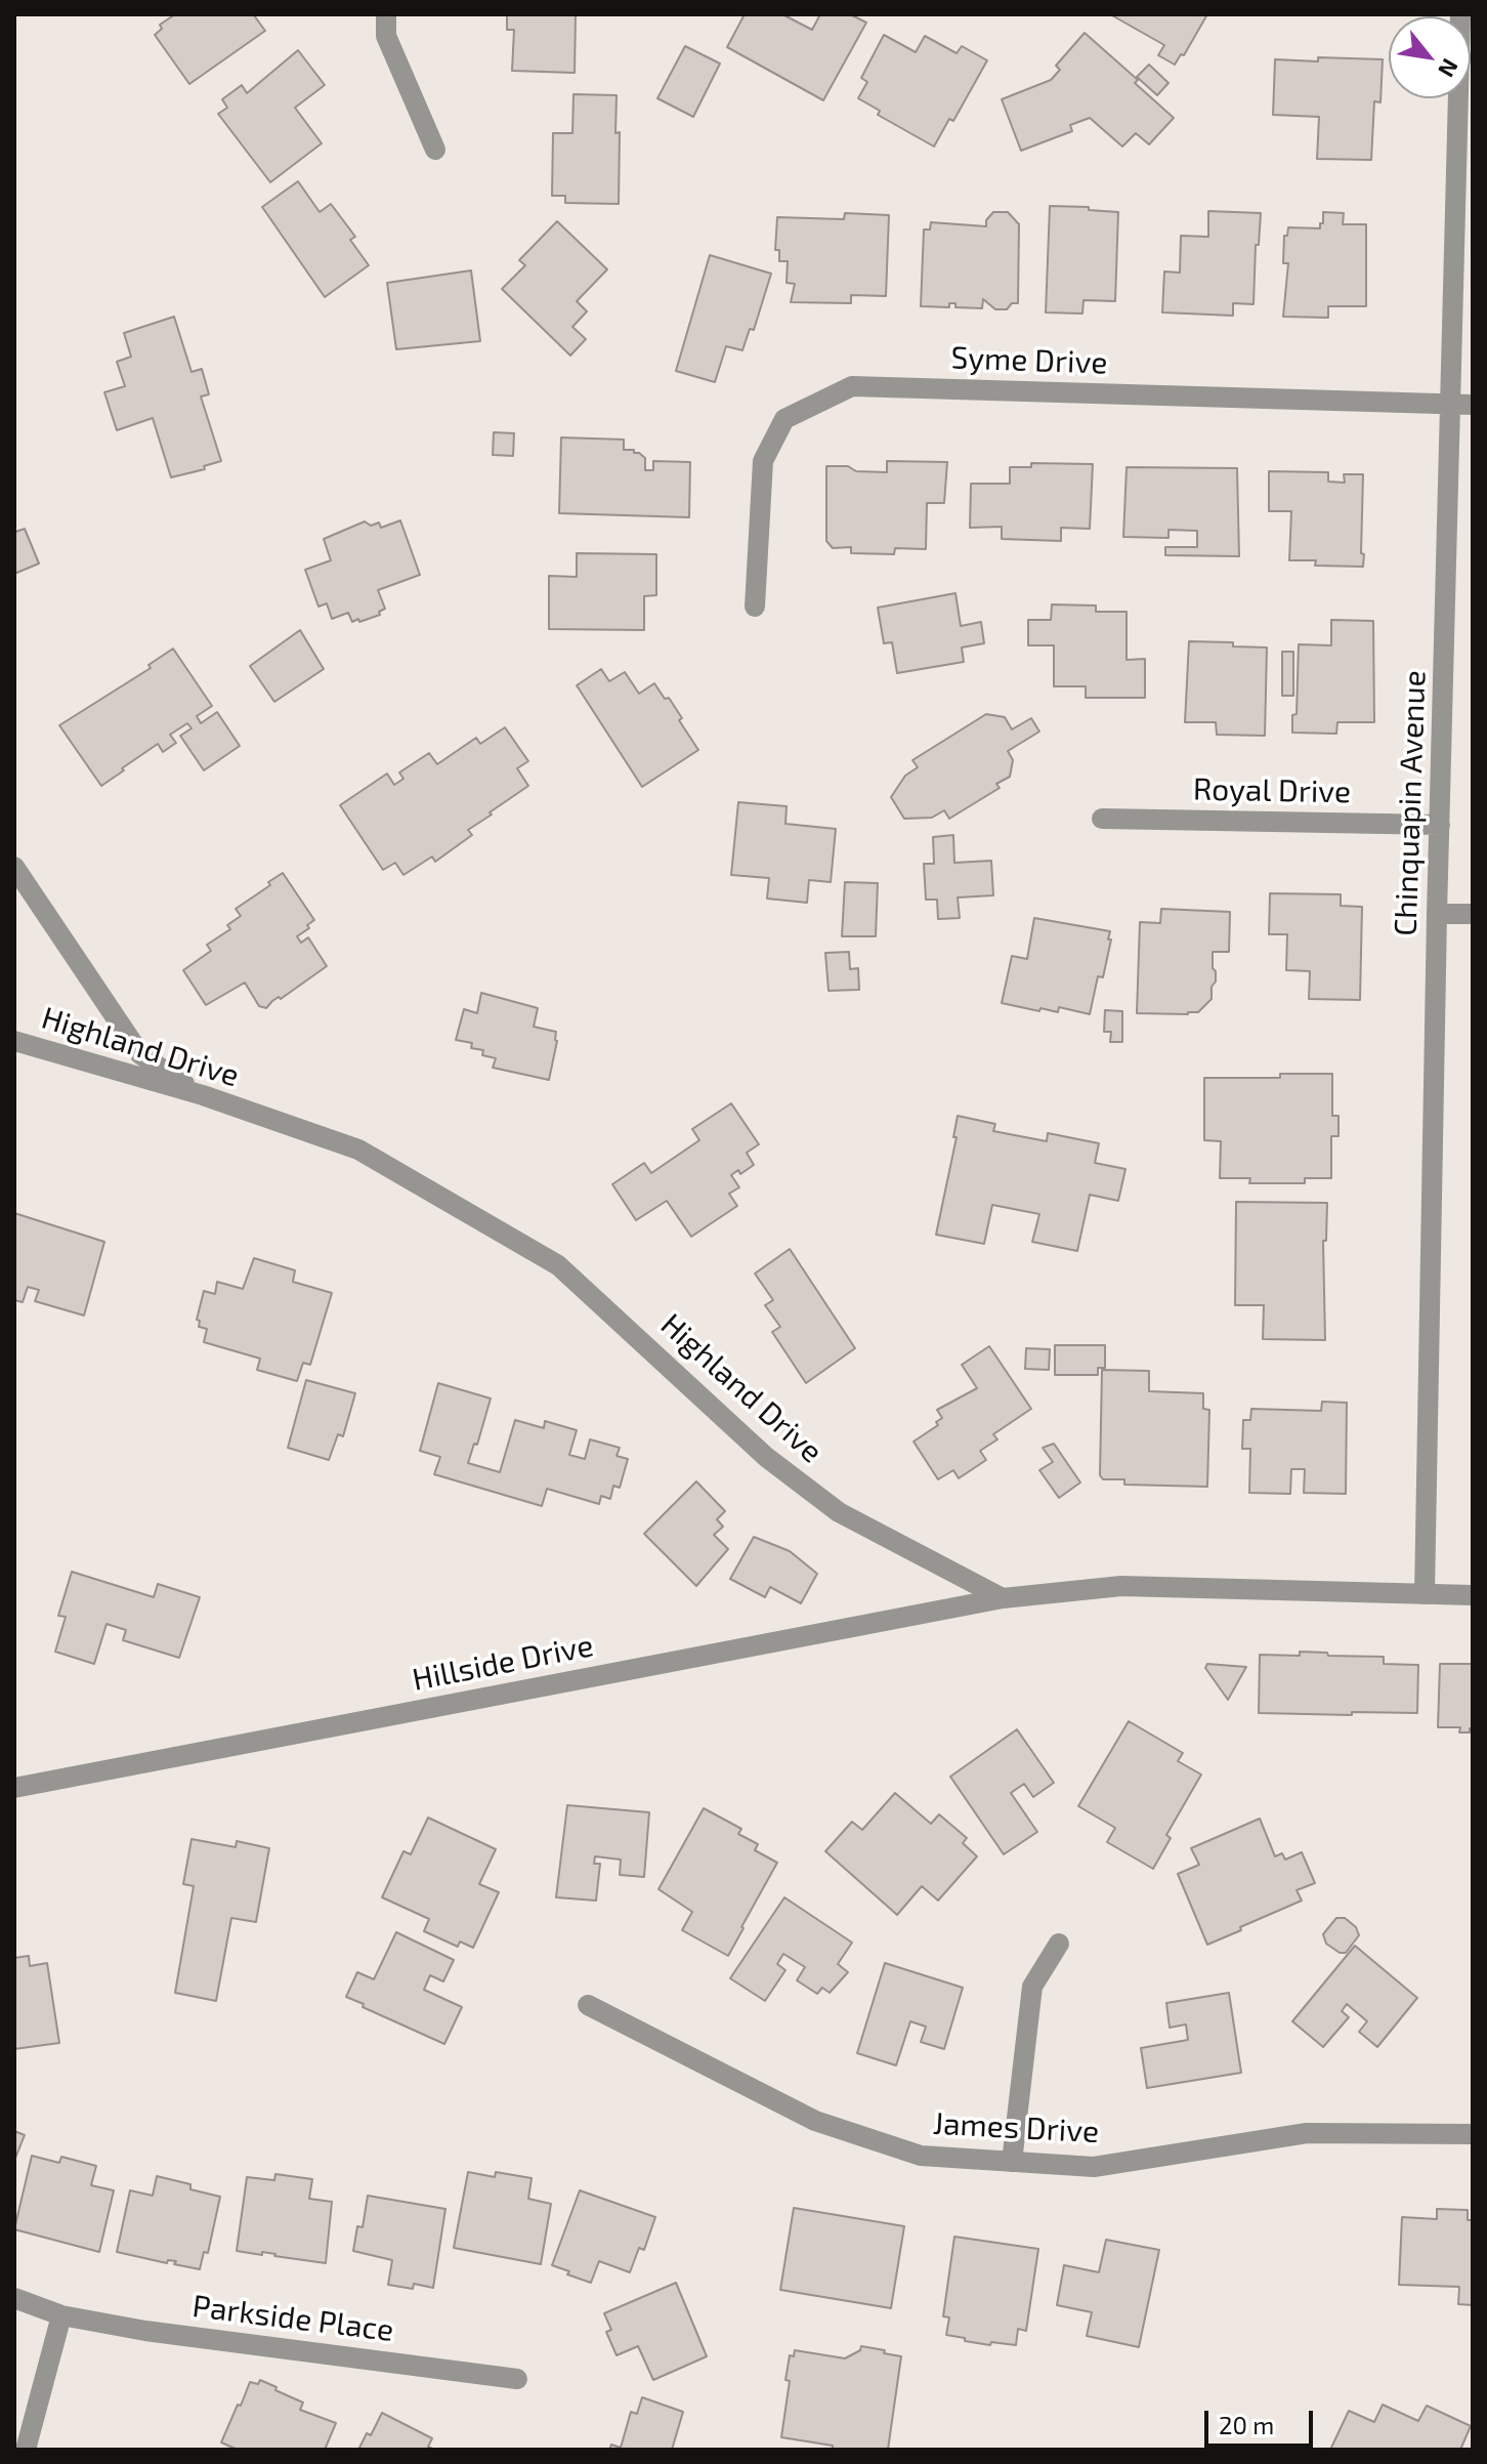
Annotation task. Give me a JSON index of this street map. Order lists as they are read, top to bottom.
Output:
{
  "streets": {
    "street": [
      "Syme Drive",
      "Royal Drive",
      "Chinquapin Avenue",
      "Highland Drive",
      "Hillside Drive",
      "James Drive",
      "Parkside Place"
    ]
  },
  "crossings": [
    ["Syme Drive", "Chinquapin Avenue"],
    ["Royal Drive", "Chinquapin Avenue"],
    ["Highland Drive", "Hillside Drive"]
  ],
  "scale_bar": "20 m",
  "north": "bottom right"
}
